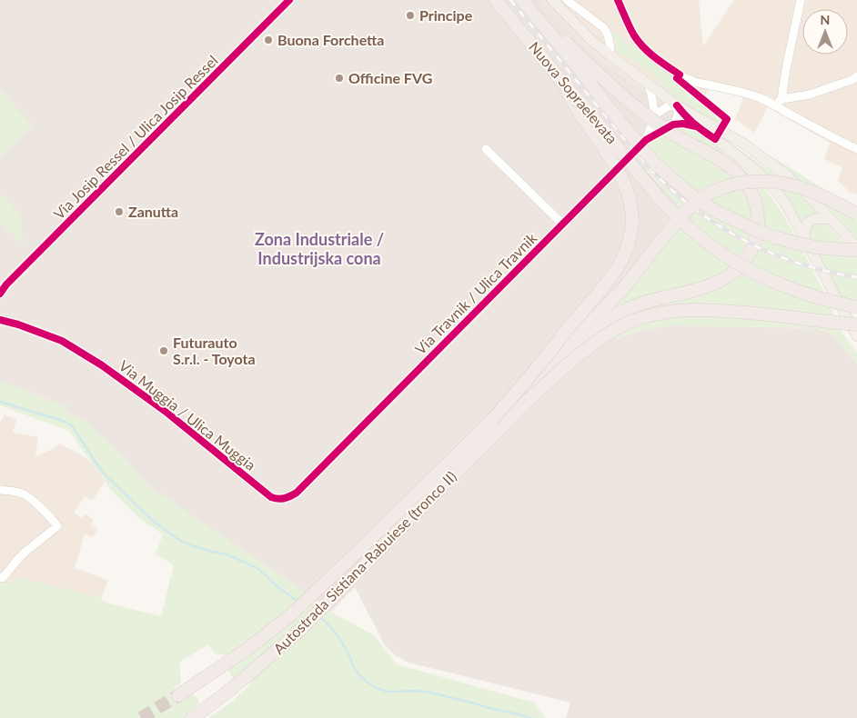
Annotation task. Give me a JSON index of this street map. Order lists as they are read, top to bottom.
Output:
{
  "streets": {
    "highway": ["Nuova Sopraelevata", "Autostrada Sistiana-Rabuiese (tronco II)"],
    "street": ["Via Josip Ressel / Ulica Josip Ressel", "Via Travnik / Ulica Travnik", "Via Muggia / Ulica Muggia"]
  },
  "crossings": [
    ["Via Travnik / Ulica Travnik", "Via Muggia / Ulica Muggia"]
  ],
  "districts": ["Zona Industriale / Industrijska cona"],
  "places": [
    "Principe",
    "Buona Forchetta",
    "Officine FVG",
    "Zanutta",
    "Futurauto S.r.l. - Toyota"
  ],
  "north": "top"
}
